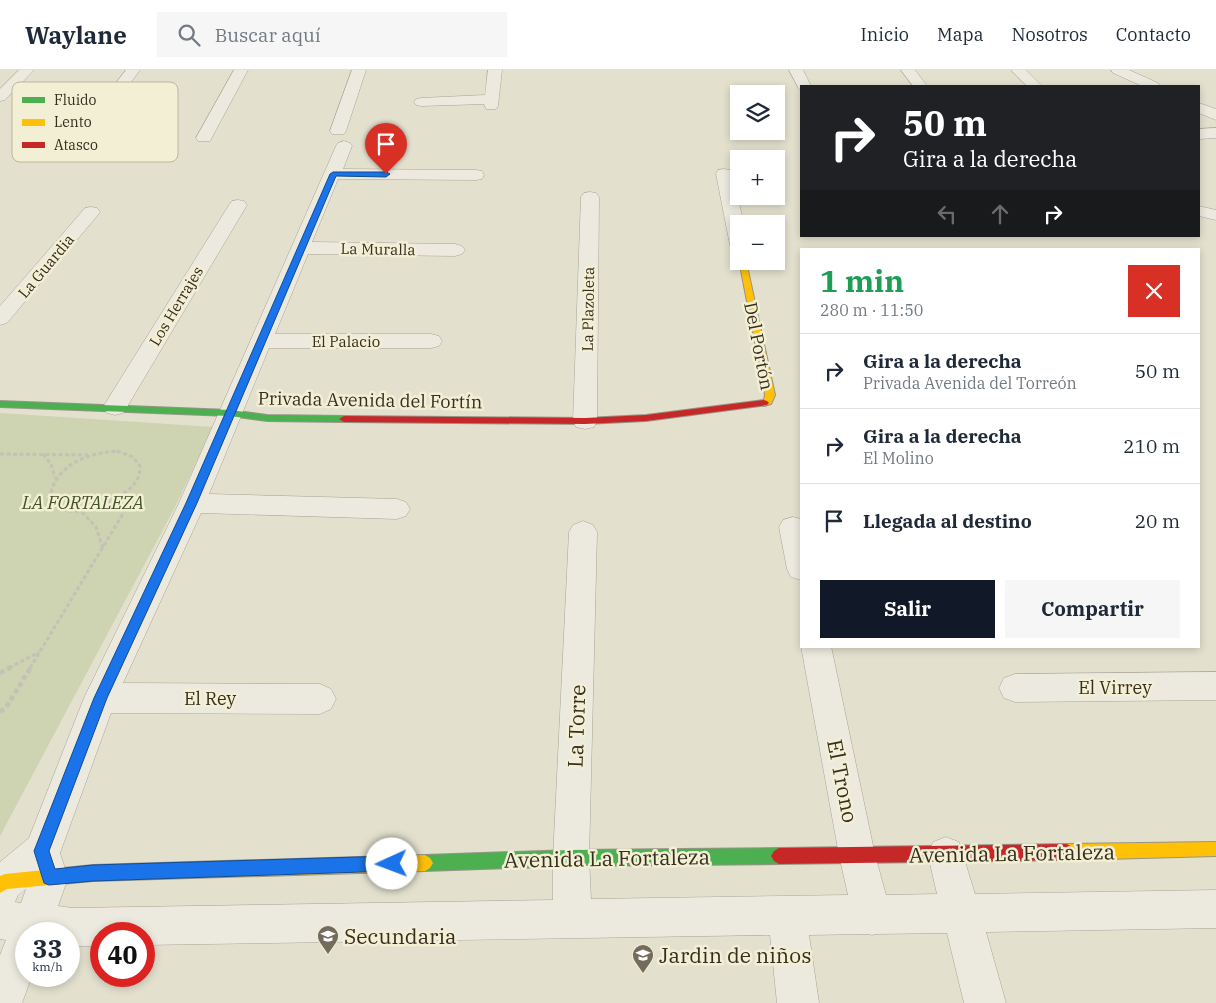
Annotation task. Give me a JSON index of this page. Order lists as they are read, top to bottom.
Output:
{
  "streets": {
    "street": [
      "La Muralla",
      "La Guardia",
      "Los Herrajes",
      "La Plazoleta",
      "El Palacio",
      "Del Portón",
      "Privada Avenida del Fortín",
      "El Virrey",
      "El Rey",
      "La Torre",
      "El Trono",
      "Avenida La Fortaleza"
    ]
  },
  "crossings": [
    ["Los Herrajes", "Privada Avenida del Fortín"],
    ["La Plazoleta", "Privada Avenida del Fortín"],
    ["Del Portón", "Privada Avenida del Fortín"],
    ["La Torre", "Avenida La Fortaleza"],
    ["El Trono", "Avenida La Fortaleza"]
  ],
  "parks": ["LA FORTALEZA"],
  "places": {
    "school or university": ["Secundaria", "Jardin de niños"]
  },
  "legend": ["Fluido", "Lento", "Atasco"],
  "page": {
    "header": "Waylane",
    "search": "Buscar aquí",
    "nav": [
      "Inicio",
      "Mapa",
      "Nosotros",
      "Contacto"
    ],
    "map_buttons": ["+", "−"],
    "turn": ["50 m", "Gira a la derecha"],
    "heading": ["1 min", "280 m · 11:50"],
    "list": [
      {
        "name": "Gira a la derecha",
        "note": "Privada Avenida del Torreón",
        "value": "50 m"
      },
      {
        "name": "Gira a la derecha",
        "note": "El Molino",
        "value": "210 m"
      },
      {
        "name": "Llegada al destino",
        "value": "20 m"
      }
    ],
    "buttons": ["Salir", "Compartir"],
    "speed": "33 km/h",
    "limit": "40"
  }
}
